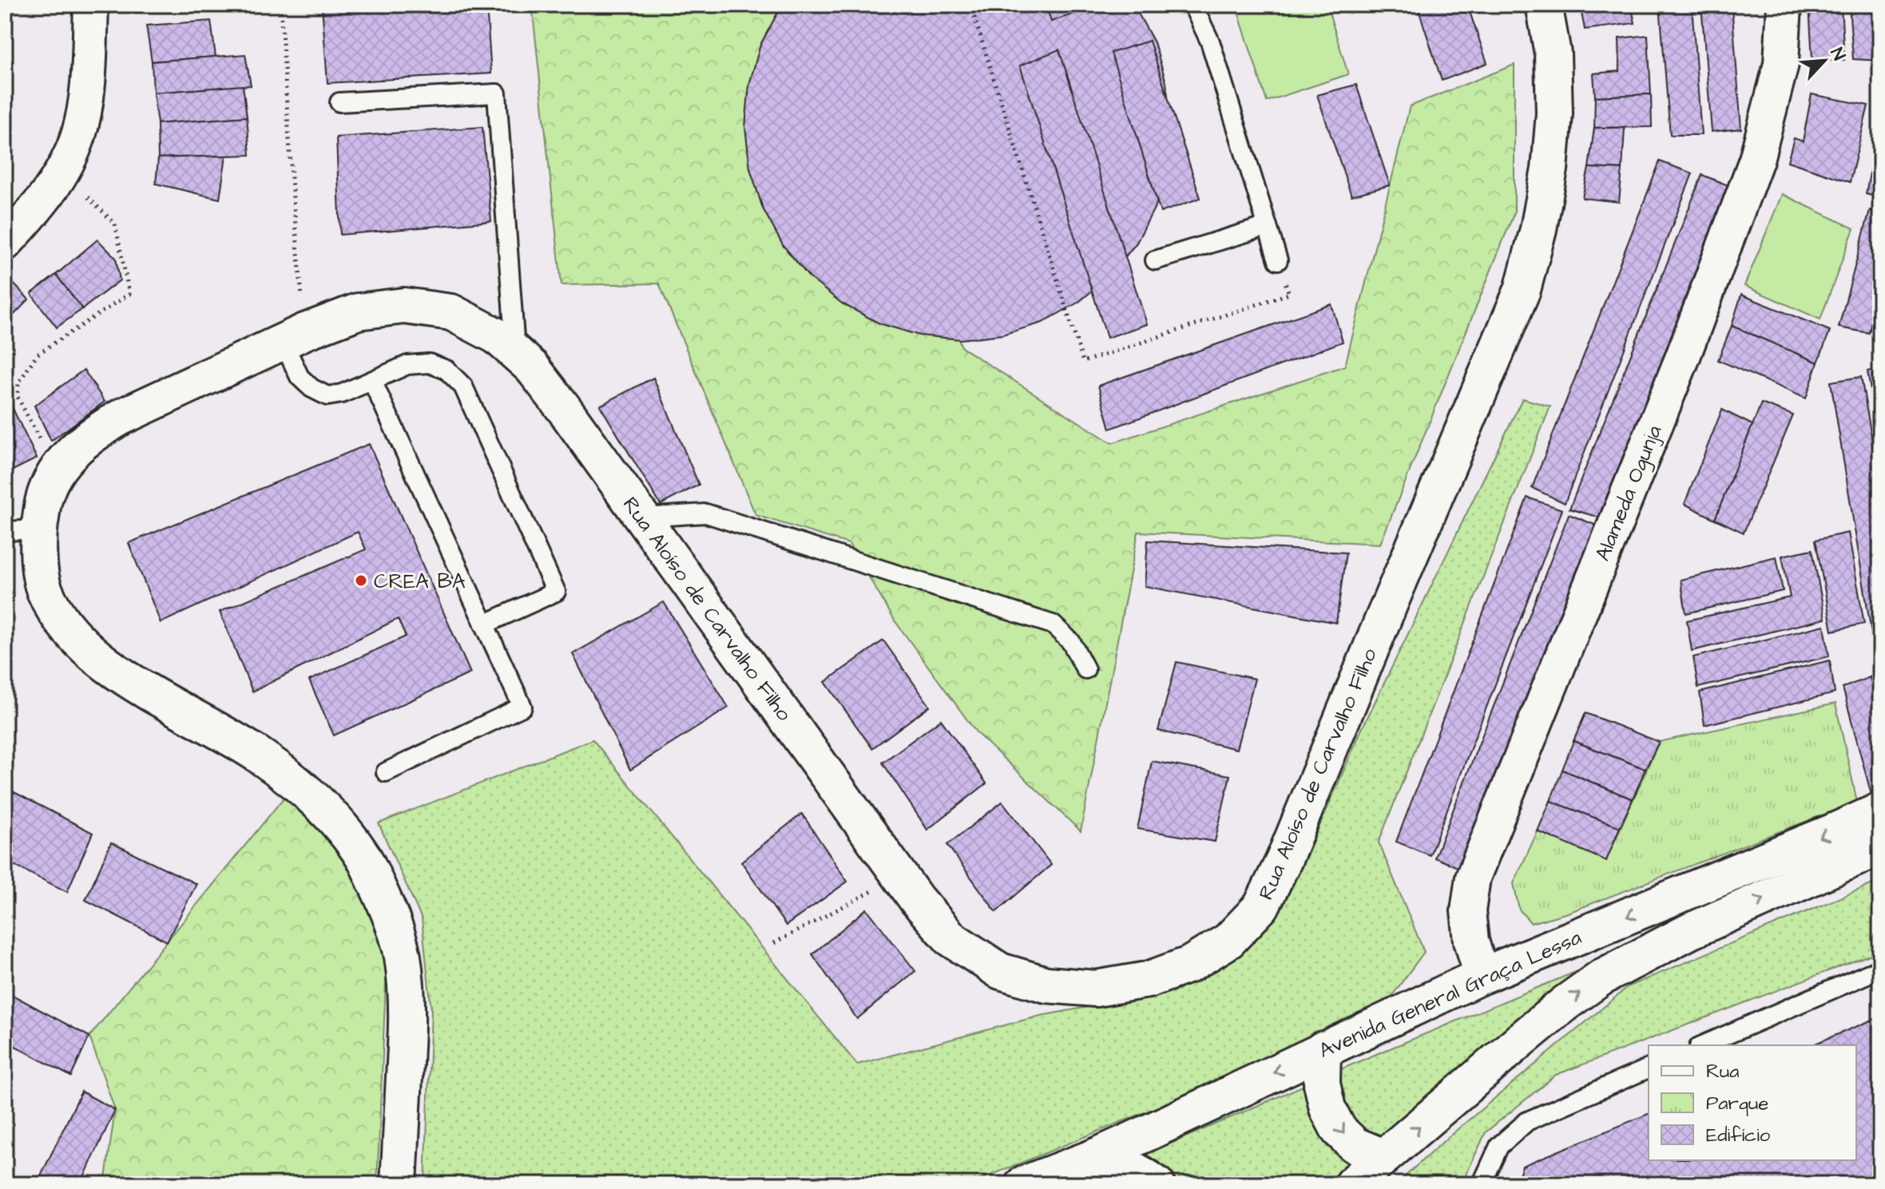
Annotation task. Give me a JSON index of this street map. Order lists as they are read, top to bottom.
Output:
{
  "streets": {
    "street": ["Alameda Ogunja", "Rua Aloíso de Carvalho Filho", "Avenida General Graça Lessa"]
  },
  "crossings": [
    ["Alameda Ogunja", "Avenida General Graça Lessa"]
  ],
  "places": ["CREA BA"],
  "legend": ["Rua", "Parque", "Edifício"],
  "north": "top right"
}
